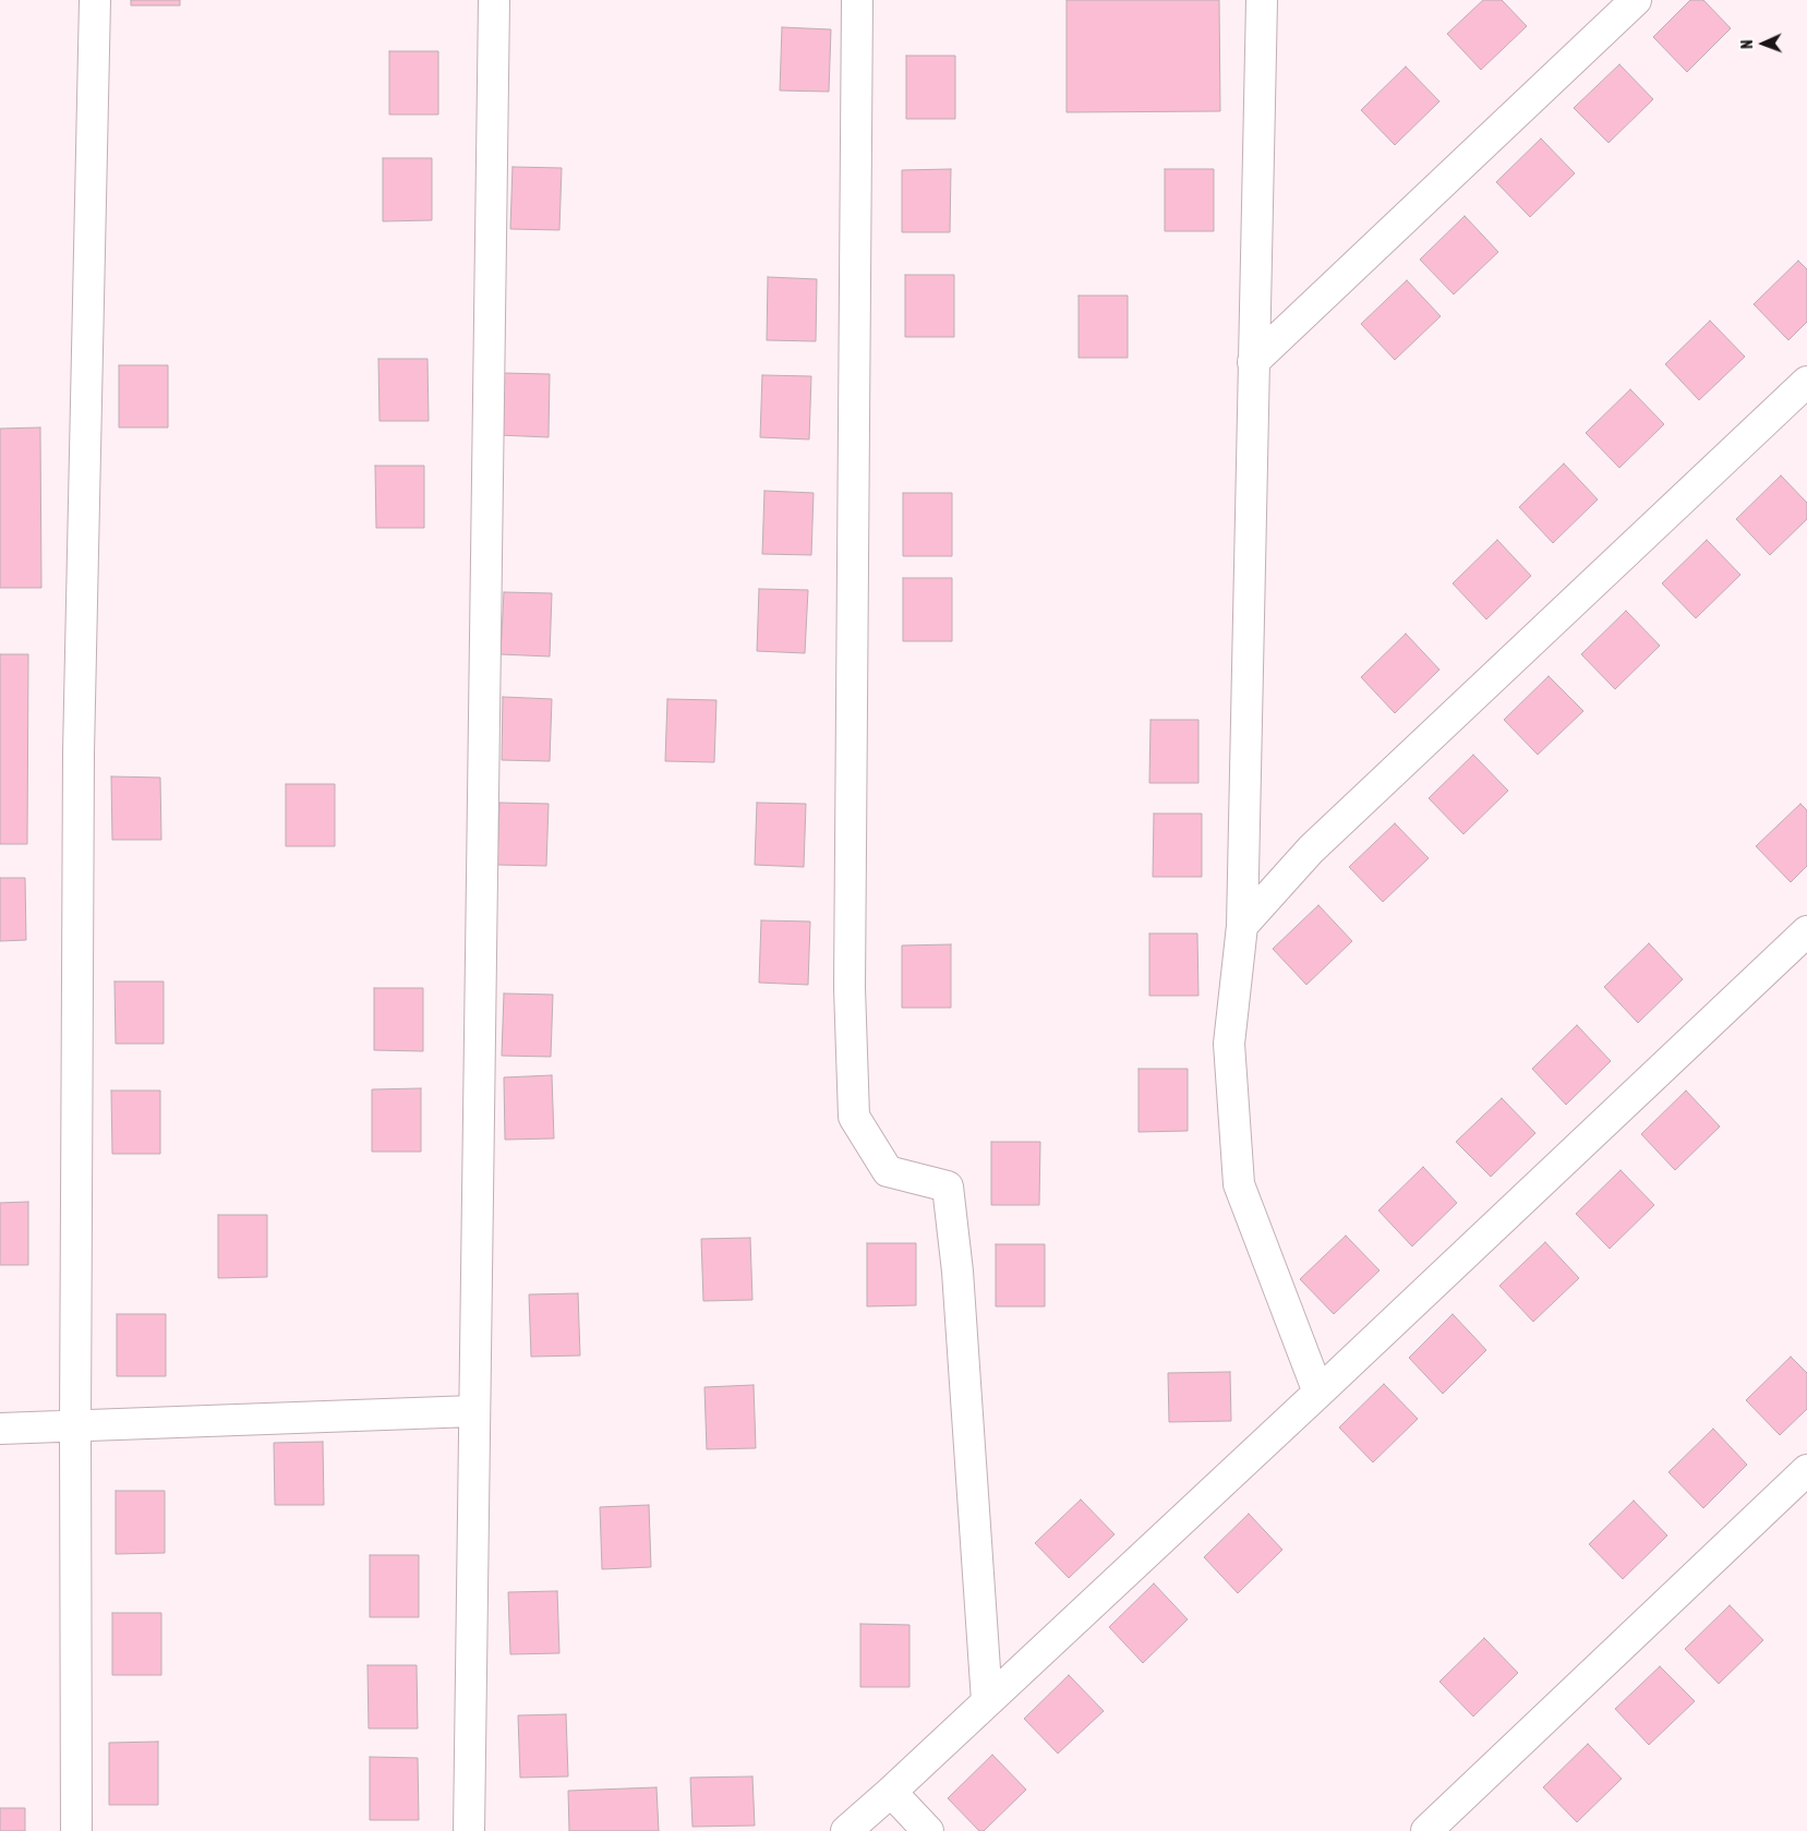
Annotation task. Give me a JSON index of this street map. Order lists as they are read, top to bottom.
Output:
{
  "north": "left"
}
